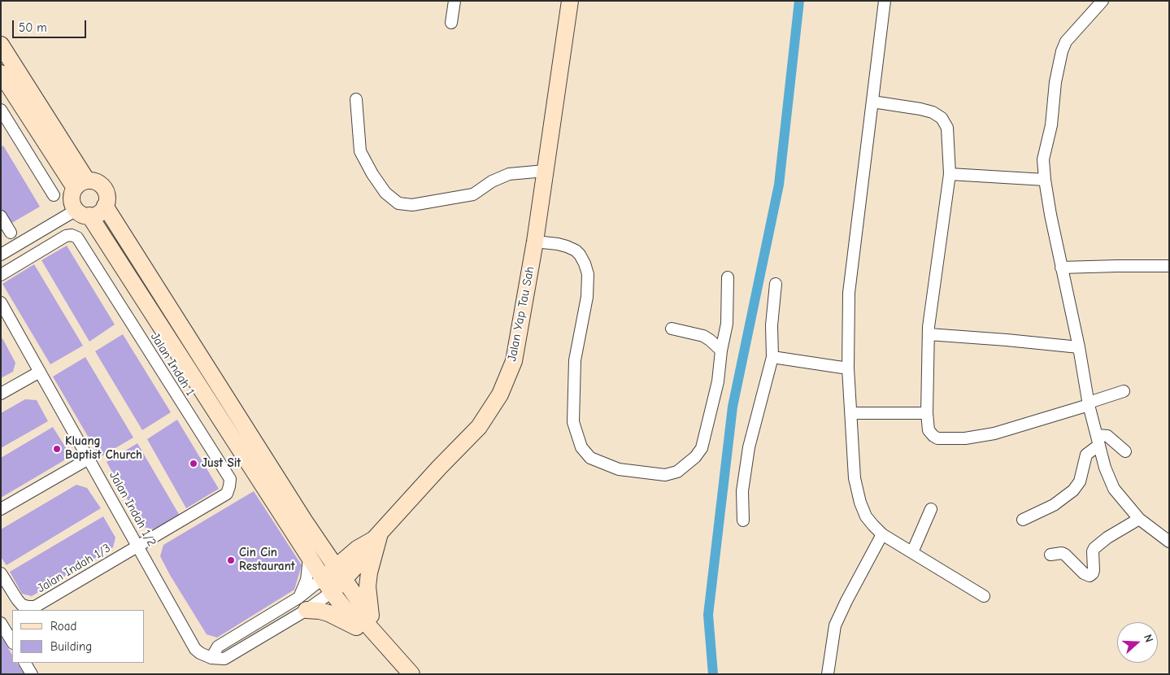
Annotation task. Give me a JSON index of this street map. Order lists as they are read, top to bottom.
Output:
{
  "streets": {
    "street": [
      "Jalan Yap Tau Sah",
      "Jalan Indah 1",
      "Jalan Indah 1/2",
      "Jalan Indah 1/3"
    ]
  },
  "crossings": [
    ["Jalan Yap Tau Sah", "Jalan Indah 1/2"],
    ["Jalan Indah 1", "Jalan Indah 1/2"],
    ["Jalan Indah 1", "Jalan Indah 1/3"],
    ["Jalan Indah 1/2", "Jalan Indah 1/3"]
  ],
  "places": ["Kluang Baptist Church", "Just Sit", "Cin Cin Restaurant"],
  "legend": ["Road", "Building"],
  "scale_bar": "50 m",
  "north": "right"
}
